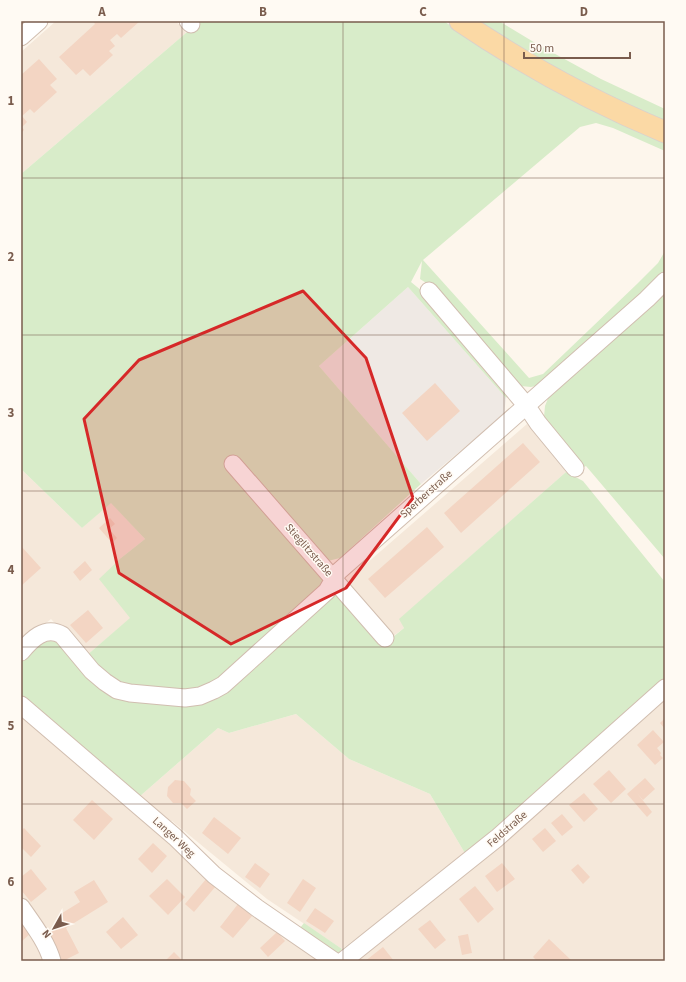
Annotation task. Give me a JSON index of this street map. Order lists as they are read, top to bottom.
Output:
{
  "streets": {
    "street": [
      "Sperberstraße",
      "Stieglitzstraße",
      "Feldstraße",
      "Langer Weg"
    ]
  },
  "crossings": [
    ["Sperberstraße", "Stieglitzstraße"]
  ],
  "scale_bar": "50 m",
  "north": "bottom left",
  "grid": {
    "columns": [
      "A",
      "B",
      "C",
      "D"
    ],
    "rows": [
      "1",
      "2",
      "3",
      "4",
      "5",
      "6"
    ]
  }
}
